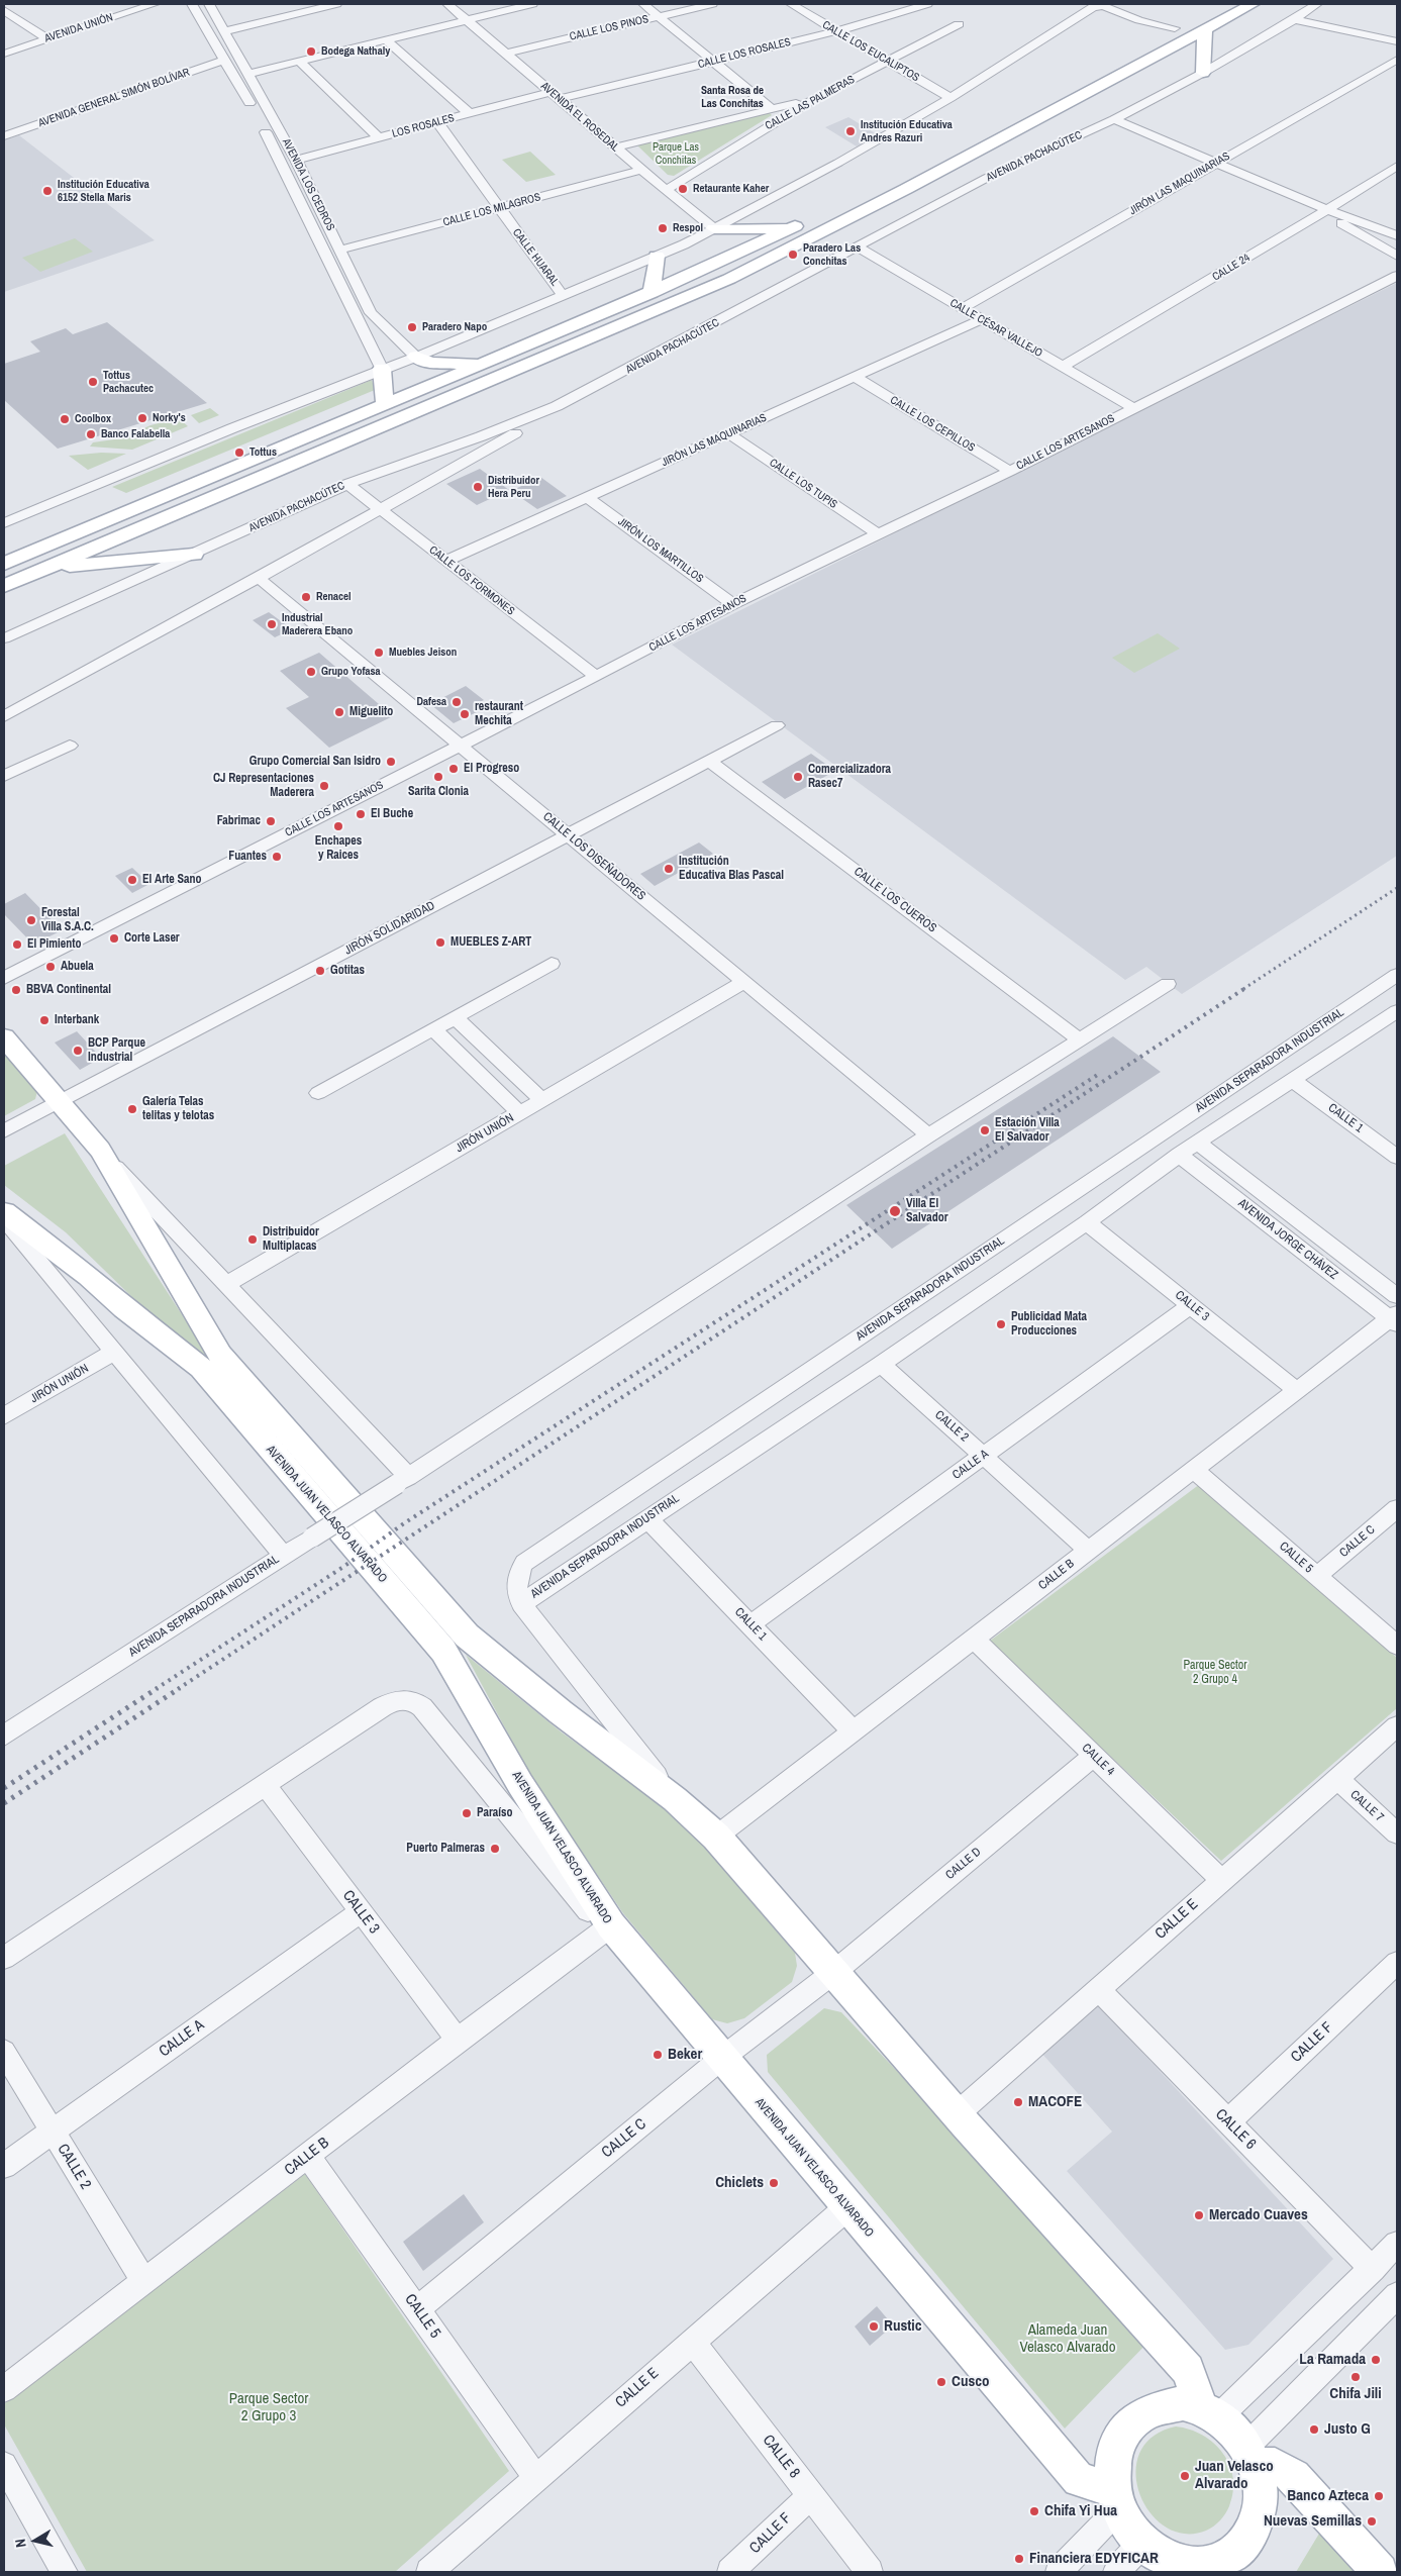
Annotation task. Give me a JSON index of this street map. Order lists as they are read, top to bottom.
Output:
{
  "streets": {
    "main road": ["AVENIDA JUAN VELASCO ALVARADO"],
    "street": [
      "AVENIDA UNIÓN",
      "CALLE LOS PINOS",
      "CALLE LOS EUCALIPTOS",
      "CALLE LOS ROSALES",
      "AVENIDA GENERAL SIMÓN BOLÍVAR",
      "CALLE LAS PALMERAS",
      "AVENIDA EL ROSEDAL",
      "LOS ROSALES",
      "AVENIDA PACHACÚTEC",
      "JIRÓN LAS MAQUINARIAS",
      "AVENIDA LOS CEDROS",
      "CALLE LOS MILAGROS",
      "CALLE HUARAL",
      "CALLE 24",
      "CALLE CÉSAR VALLEJO",
      "CALLE LOS CEPILLOS",
      "CALLE LOS ARTESANOS",
      "CALLE LOS TUPIS",
      "JIRÓN LOS MARTILLOS",
      "CALLE LOS FORMONES",
      "CALLE LOS DISEÑADORES",
      "CALLE LOS CUEROS",
      "JIRÓN SOLIDARIDAD",
      "AVENIDA SEPARADORA INDUSTRIAL",
      "CALLE 1",
      "JIRÓN UNIÓN",
      "AVENIDA JORGE CHÁVEZ",
      "CALLE 3",
      "CALLE 2",
      "CALLE A",
      "CALLE C",
      "CALLE 5",
      "CALLE B",
      "CALLE 4",
      "CALLE 7",
      "CALLE D",
      "CALLE E",
      "CALLE F",
      "CALLE 6",
      "CALLE 8"
    ]
  },
  "crossings": [
    ["CALLE LOS PINOS", "AVENIDA EL ROSEDAL"],
    ["CALLE LOS EUCALIPTOS", "CALLE LOS ROSALES"],
    ["CALLE LOS EUCALIPTOS", "CALLE LAS PALMERAS"],
    ["CALLE LOS ROSALES", "AVENIDA EL ROSEDAL"],
    ["CALLE LOS ROSALES", "LOS ROSALES"],
    ["AVENIDA GENERAL SIMÓN BOLÍVAR", "AVENIDA LOS CEDROS"],
    ["CALLE LAS PALMERAS", "AVENIDA EL ROSEDAL"],
    ["AVENIDA EL ROSEDAL", "LOS ROSALES"],
    ["AVENIDA EL ROSEDAL", "CALLE LOS MILAGROS"],
    ["LOS ROSALES", "AVENIDA LOS CEDROS"],
    ["LOS ROSALES", "CALLE HUARAL"],
    ["AVENIDA PACHACÚTEC", "CALLE CÉSAR VALLEJO"],
    ["AVENIDA PACHACÚTEC", "CALLE LOS FORMONES"],
    ["JIRÓN LAS MAQUINARIAS", "CALLE CÉSAR VALLEJO"],
    ["JIRÓN LAS MAQUINARIAS", "CALLE LOS CEPILLOS"],
    ["JIRÓN LAS MAQUINARIAS", "CALLE LOS TUPIS"],
    ["JIRÓN LAS MAQUINARIAS", "JIRÓN LOS MARTILLOS"],
    ["JIRÓN LAS MAQUINARIAS", "CALLE LOS FORMONES"],
    ["AVENIDA LOS CEDROS", "CALLE LOS MILAGROS"],
    ["CALLE LOS MILAGROS", "CALLE HUARAL"],
    ["CALLE 24", "CALLE CÉSAR VALLEJO"],
    ["CALLE CÉSAR VALLEJO", "CALLE LOS ARTESANOS"],
    ["CALLE LOS CEPILLOS", "CALLE LOS ARTESANOS"],
    ["CALLE LOS ARTESANOS", "CALLE LOS TUPIS"],
    ["CALLE LOS ARTESANOS", "JIRÓN LOS MARTILLOS"],
    ["CALLE LOS ARTESANOS", "CALLE LOS FORMONES"],
    ["CALLE LOS ARTESANOS", "CALLE LOS DISEÑADORES"],
    ["CALLE LOS DISEÑADORES", "JIRÓN SOLIDARIDAD"],
    ["CALLE LOS DISEÑADORES", "AVENIDA SEPARADORA INDUSTRIAL"],
    ["CALLE LOS DISEÑADORES", "JIRÓN UNIÓN"],
    ["CALLE LOS CUEROS", "JIRÓN SOLIDARIDAD"],
    ["CALLE LOS CUEROS", "AVENIDA SEPARADORA INDUSTRIAL"],
    ["JIRÓN SOLIDARIDAD", "AVENIDA JUAN VELASCO ALVARADO"],
    ["AVENIDA SEPARADORA INDUSTRIAL", "CALLE 1"],
    ["AVENIDA SEPARADORA INDUSTRIAL", "AVENIDA JORGE CHÁVEZ"],
    ["AVENIDA SEPARADORA INDUSTRIAL", "CALLE 3"],
    ["AVENIDA SEPARADORA INDUSTRIAL", "CALLE 2"],
    ["AVENIDA SEPARADORA INDUSTRIAL", "AVENIDA JUAN VELASCO ALVARADO"],
    ["CALLE 1", "CALLE A"],
    ["CALLE 1", "CALLE B"],
    ["JIRÓN UNIÓN", "AVENIDA JUAN VELASCO ALVARADO"],
    ["AVENIDA JORGE CHÁVEZ", "CALLE B"],
    ["CALLE 3", "CALLE A"],
    ["CALLE 3", "CALLE B"],
    ["CALLE 2", "CALLE A"],
    ["CALLE 2", "CALLE B"],
    ["AVENIDA JUAN VELASCO ALVARADO", "CALLE C"],
    ["AVENIDA JUAN VELASCO ALVARADO", "CALLE B"],
    ["AVENIDA JUAN VELASCO ALVARADO", "CALLE D"],
    ["AVENIDA JUAN VELASCO ALVARADO", "CALLE E"],
    ["CALLE C", "CALLE 5"],
    ["CALLE C", "CALLE D"],
    ["CALLE 5", "CALLE B"],
    ["CALLE 5", "CALLE E"],
    ["CALLE B", "CALLE 4"],
    ["CALLE 4", "CALLE D"],
    ["CALLE 4", "CALLE E"],
    ["CALLE 7", "CALLE E"],
    ["CALLE E", "CALLE 6"],
    ["CALLE E", "CALLE 8"],
    ["CALLE F", "CALLE 6"],
    ["CALLE F", "CALLE 8"]
  ],
  "districts": ["Santa Rosa de Las Conchitas"],
  "parks": [
    "Parque Las Conchitas",
    "Parque Sector 2 Grupo 4",
    "Alameda Juan Velasco Alvarado",
    "Parque Sector 2 Grupo 3"
  ],
  "places": [
    "Bodega Nathaly",
    "Institución Educativa Andres Razuri",
    "Retaurante Kaher",
    "Institución Educativa 6152 Stella Maris",
    "Respol",
    "Paradero Las Conchitas",
    "Paradero Napo",
    "Tottus Pachacutec",
    "Norky's",
    "Coolbox",
    "Banco Falabella",
    "Tottus",
    "Distribuidor Hera Peru",
    "Renacel",
    "Industrial Maderera Ebano",
    "Muebles Jeison",
    "Grupo Yofasa",
    "Dafesa",
    "Miguelito",
    "restaurant Mechita",
    "Grupo Comercial San Isidro",
    "El Progreso",
    "Sarita Clonia",
    "Comercializadora Rasec7",
    "CJ Representaciones Maderera",
    "El Buche",
    "Fabrimac",
    "Enchapes y Raices",
    "Fuantes",
    "Institución Educativa Blas Pascal",
    "El Arte Sano",
    "Forestal Villa S.A.C.",
    "Corte Laser",
    "MUEBLES Z-ART",
    "El Pimiento",
    "Abuela",
    "Gotitas",
    "BBVA Continental",
    "Interbank",
    "BCP Parque Industrial",
    "Galería Telas telitas y telotas",
    "Estación Villa El Salvador",
    "Villa El Salvador",
    "Distribuidor Multiplacas",
    "Publicidad Mata Producciones",
    "Paraíso",
    "Puerto Palmeras",
    "Beker",
    "MACOFE",
    "Chiclets",
    "Mercado Cuaves",
    "Rustic",
    "La Ramada",
    "Chifa Jili",
    "Cusco",
    "Justo G",
    "Juan Velasco Alvarado",
    "Banco Azteca",
    "Chifa Yi Hua",
    "Nuevas Semillas",
    "Financiera EDYFICAR"
  ],
  "north": "left"
}
